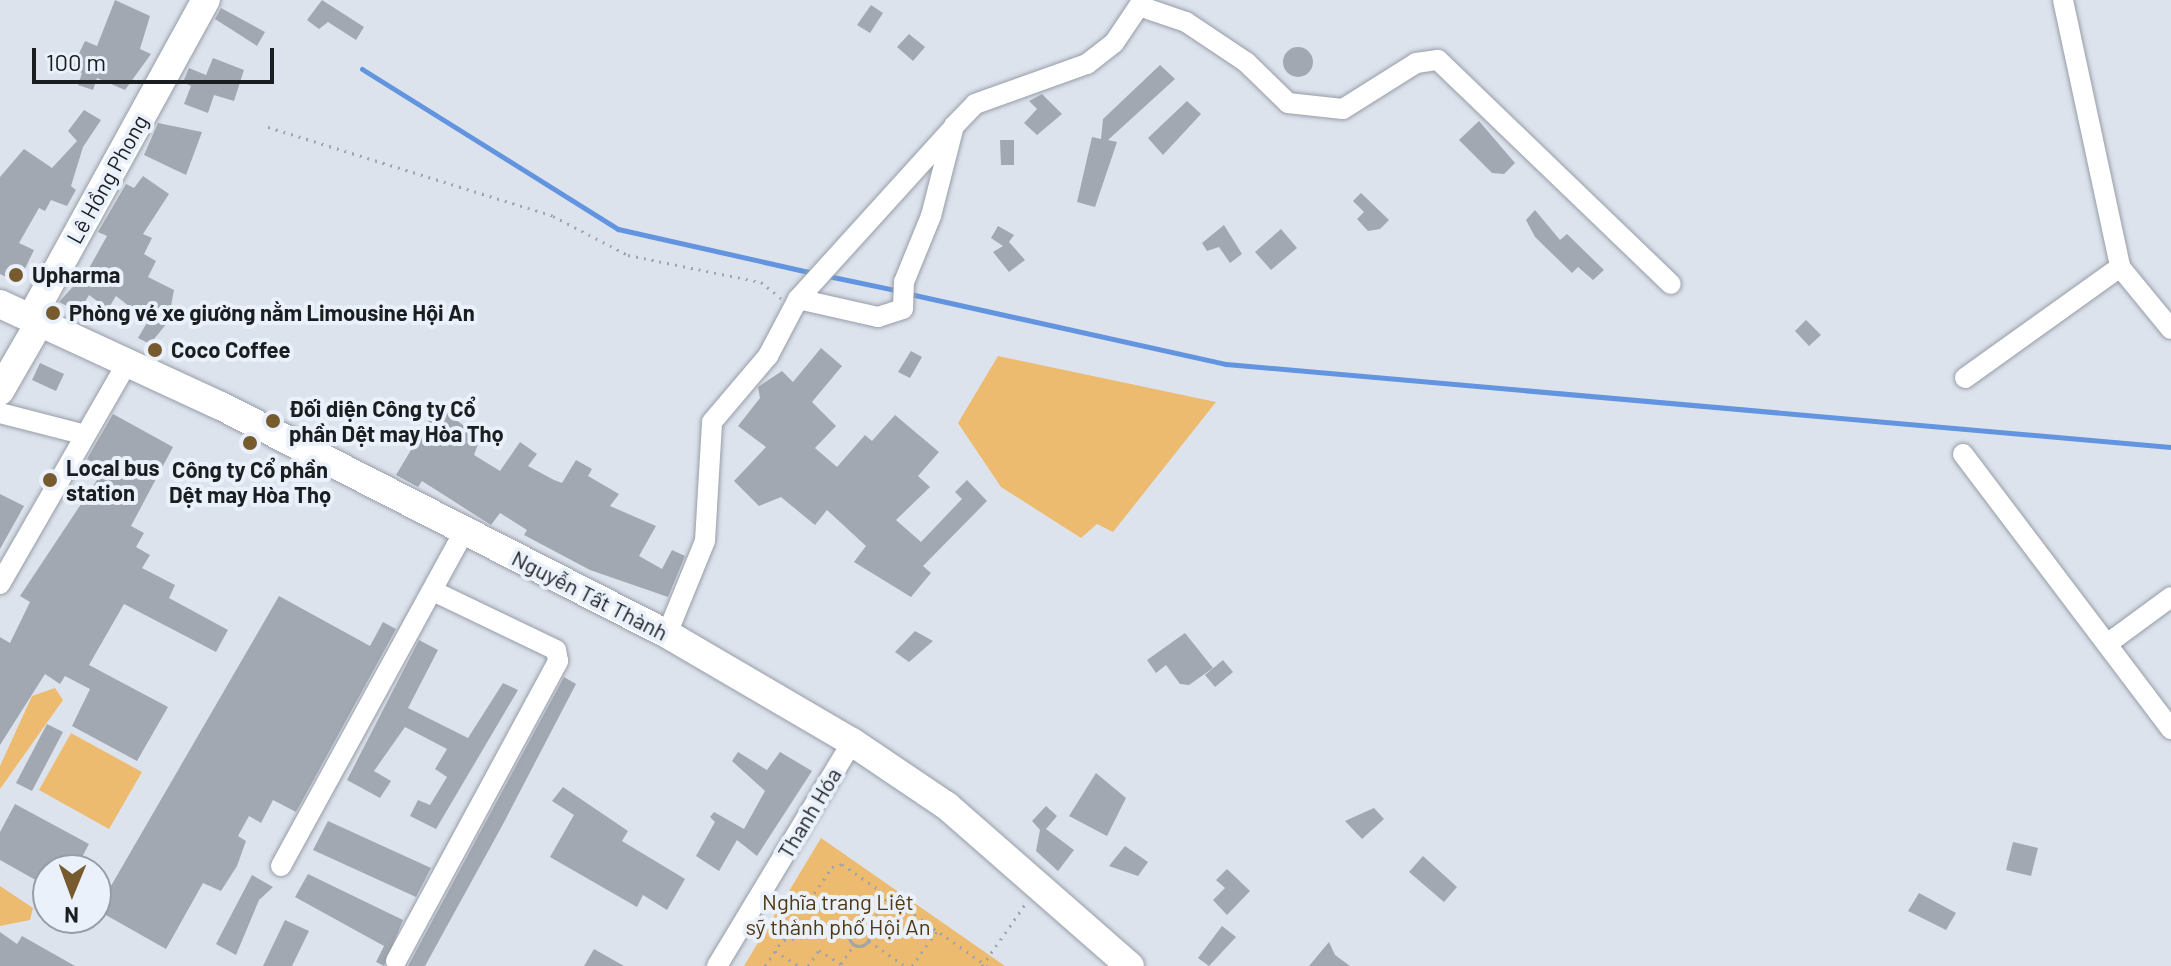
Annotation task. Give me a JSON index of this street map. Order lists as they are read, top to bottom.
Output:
{
  "streets": {
    "main road": ["Lê Hồng Phong", "Nguyễn Tất Thành"],
    "street": ["Thanh Hóa"]
  },
  "crossings": [
    ["Lê Hồng Phong", "Nguyễn Tất Thành"],
    ["Nguyễn Tất Thành", "Thanh Hóa"]
  ],
  "parks": ["Nghĩa trang Liệt sỹ thành phố Hội An"],
  "places": [
    "Upharma",
    "Phòng vé xe giường nằm Limousine Hội An",
    "Coco Coffee",
    "Đối diện Công ty Cổ phần Dệt may Hòa Thọ",
    "Công ty Cổ phần Dệt may Hòa Thọ",
    "Local bus station"
  ],
  "scale_bar": "100 m",
  "north": "bottom"
}
